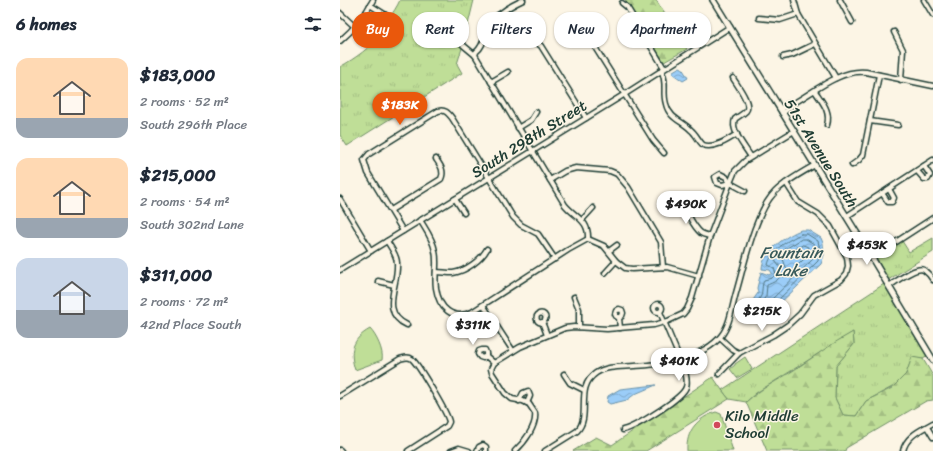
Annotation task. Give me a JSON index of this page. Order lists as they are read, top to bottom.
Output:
{
  "streets": {
    "main road": ["51st Avenue South"],
    "street": ["South 298th Street"]
  },
  "crossings": [
    ["South 298th Street", "51st Avenue South"]
  ],
  "water": ["Fountain Lake"],
  "places": ["Kilo Middle School"],
  "page": {
    "heading": "6 homes",
    "chip": [
      "Buy",
      "Rent",
      "Filters",
      "New",
      "Apartment"
    ],
    "list": [
      {
        "name": "$183,000",
        "note": "2 rooms · 52 m² · South 296th Place"
      },
      {
        "name": "$215,000",
        "note": "2 rooms · 54 m² · South 302nd Lane"
      },
      {
        "name": "$311,000",
        "note": "2 rooms · 72 m² · 42nd Place South"
      }
    ],
    "price": [
      "$183K",
      "$490K",
      "$453K",
      "$215K",
      "$311K",
      "$401K"
    ]
  }
}
